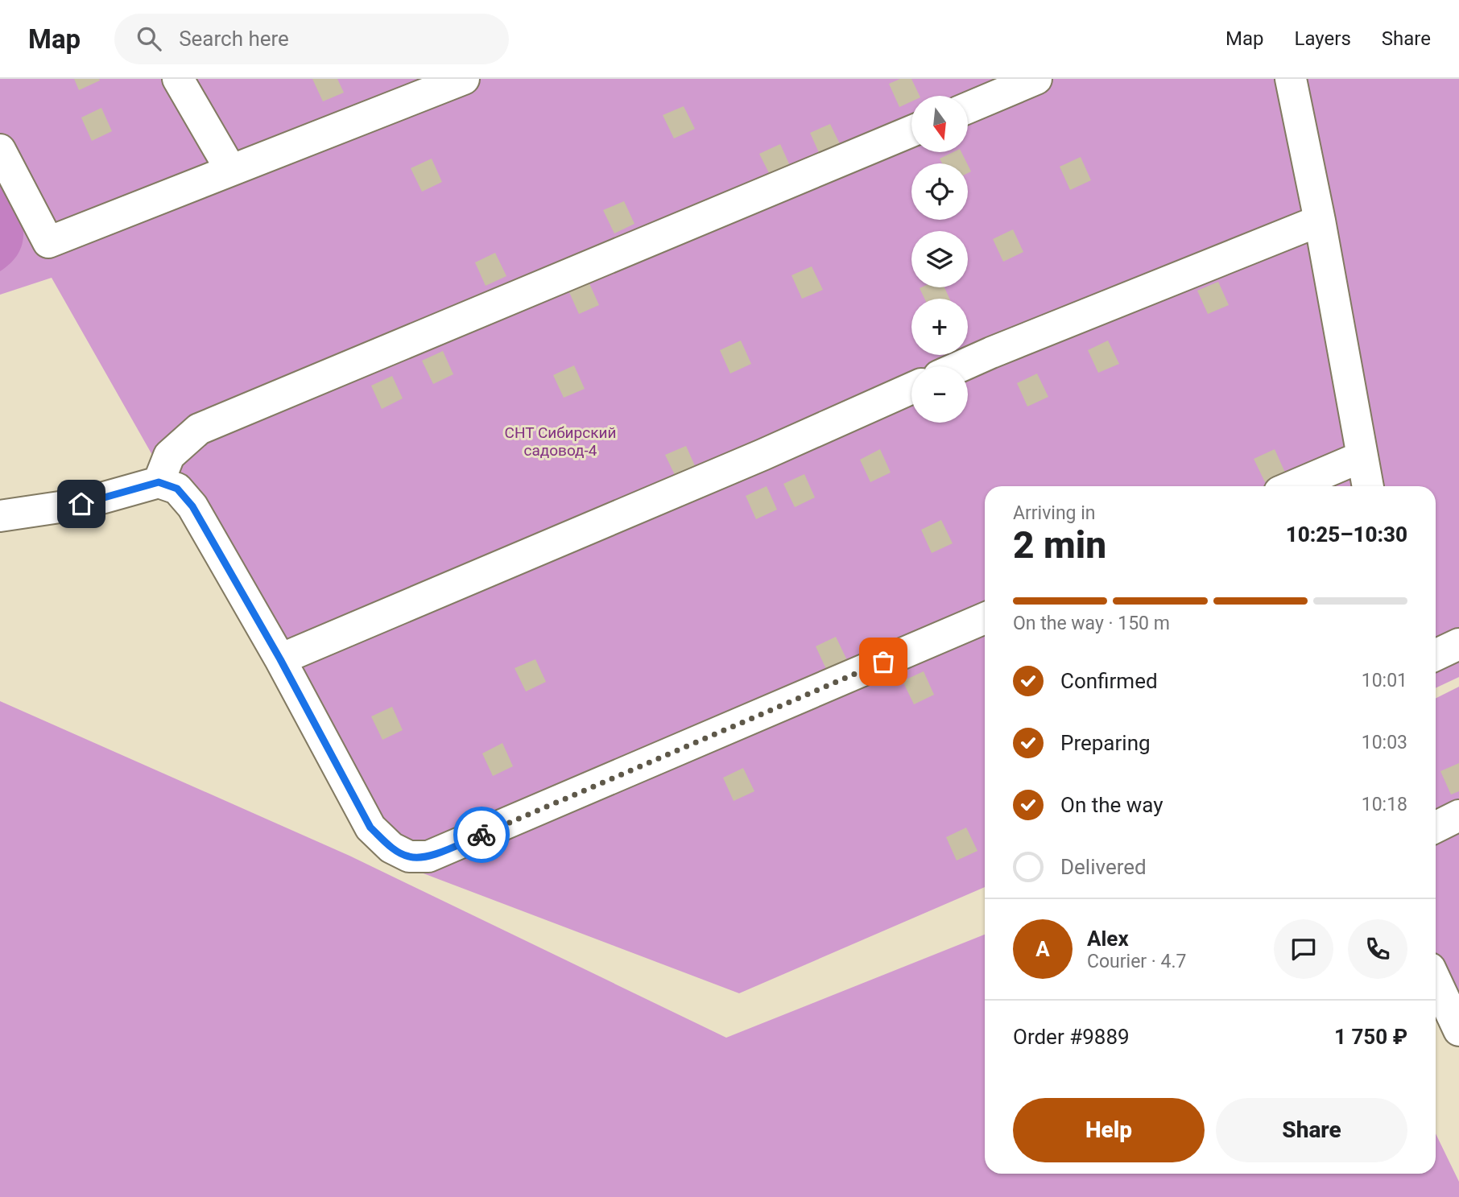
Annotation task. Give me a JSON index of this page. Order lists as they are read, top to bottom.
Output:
{
  "parks": ["СНТ Сибирский садовод-4"],
  "north": "bottom",
  "page": {
    "header": "Map",
    "search": "Search here",
    "nav": ["Map", "Layers", "Share"],
    "map_buttons": ["+", "−"],
    "heading": ["2 min", "Arriving in", "10:25–10:30"],
    "panel": [
      "Alex",
      "Courier · 4.7",
      "Order #9889",
      "1 750 ₽"
    ],
    "bar": "On the way · 150 m",
    "list": [
      ["Confirmed", "10:01"],
      ["Preparing", "10:03"],
      ["On the way", "10:18"],
      "Delivered"
    ],
    "round": "A",
    "buttons": ["Help", "Share"]
  }
}
